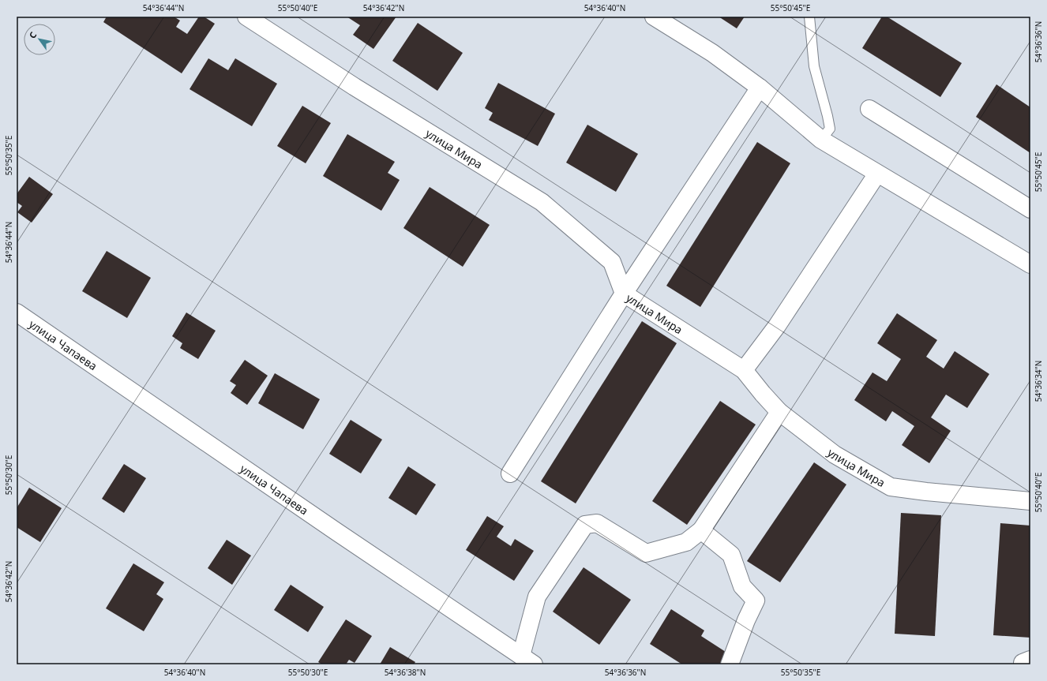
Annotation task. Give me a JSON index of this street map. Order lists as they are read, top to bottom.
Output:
{
  "streets": {
    "street": ["улица Мира", "улица Чапаева"]
  },
  "north": "top left",
  "coordinates": [
    "54°36'44\"N",
    "55°50'40\"E",
    "54°36'42\"N",
    "54°36'40\"N",
    "55°50'45\"E",
    "54°36'36\"N",
    "55°50'35\"E",
    "54°36'34\"N",
    "55°50'30\"E",
    "54°36'38\"N"
  ]
}
